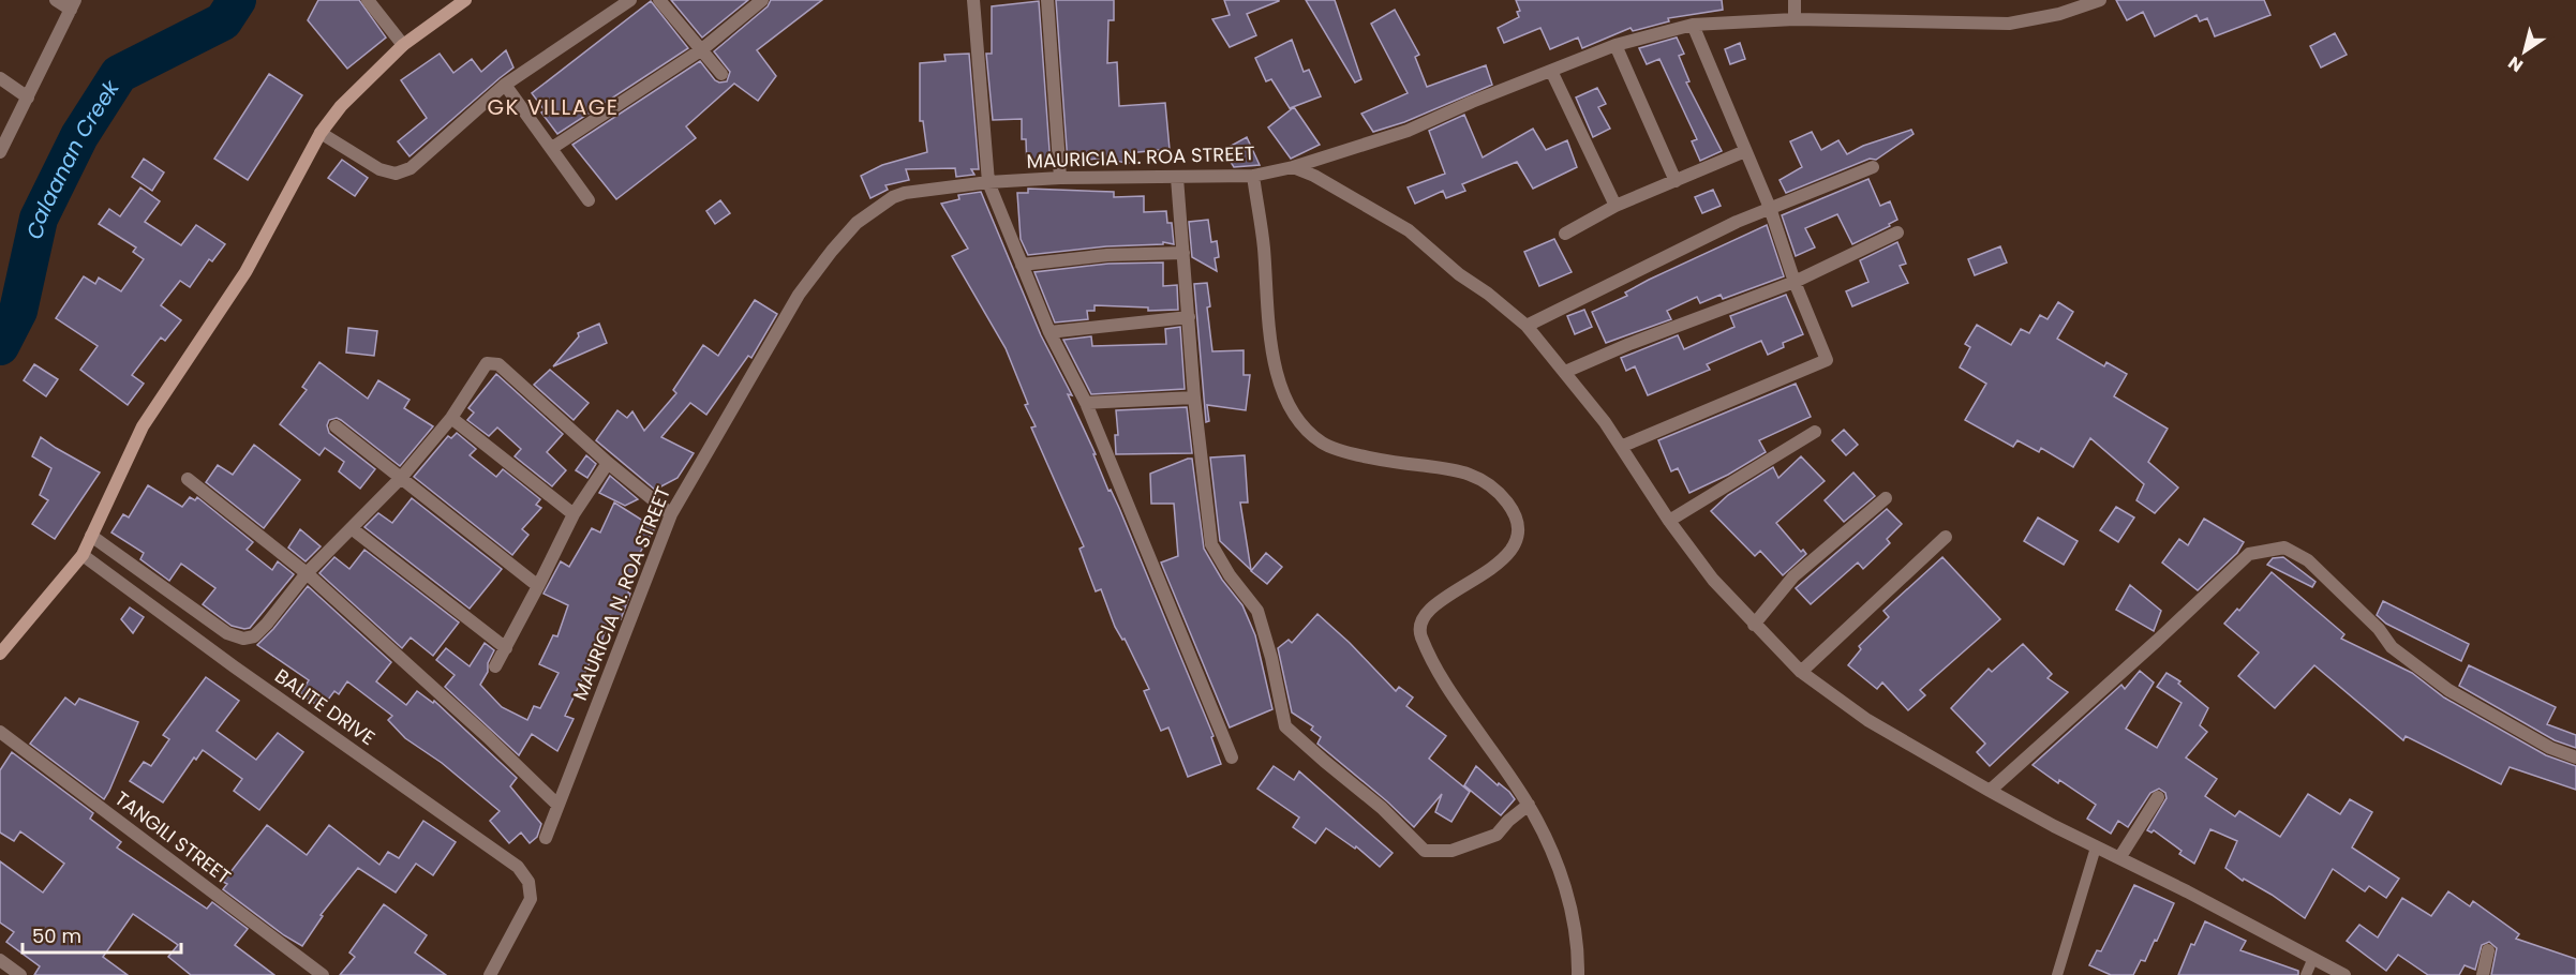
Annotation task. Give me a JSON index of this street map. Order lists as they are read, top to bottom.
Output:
{
  "streets": {
    "street": ["MAURICIA N. ROA STREET", "BALITE DRIVE", "TANGILI STREET"]
  },
  "districts": ["GK VILLAGE"],
  "water": ["Calaanan Creek"],
  "scale_bar": "50 m",
  "north": "bottom left"
}
